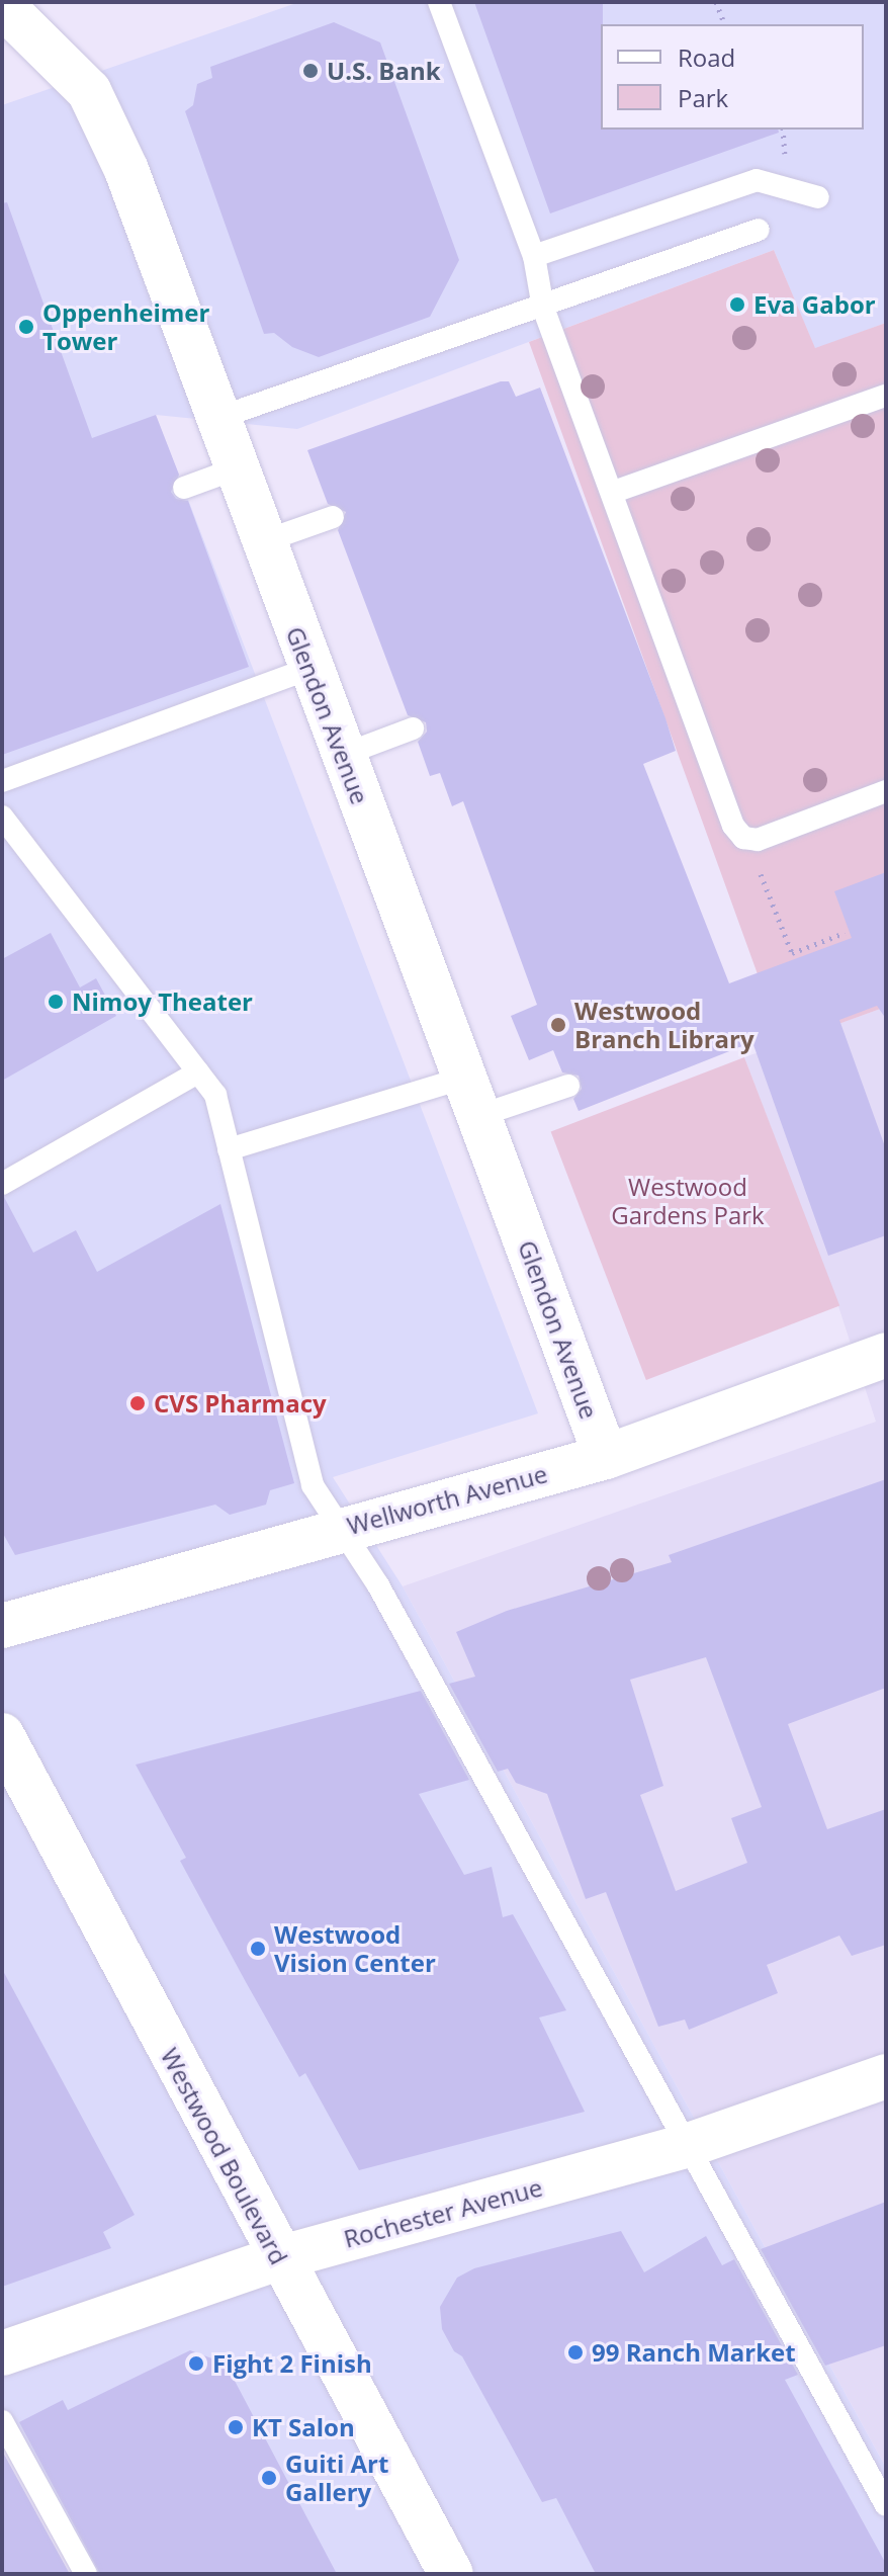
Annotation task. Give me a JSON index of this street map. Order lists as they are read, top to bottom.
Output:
{
  "streets": {
    "street": [
      "Glendon Avenue",
      "Wellworth Avenue",
      "Westwood Boulevard",
      "Rochester Avenue"
    ]
  },
  "crossings": [
    ["Glendon Avenue", "Wellworth Avenue"],
    ["Westwood Boulevard", "Rochester Avenue"]
  ],
  "parks": ["Westwood Gardens Park"],
  "places": [
    "U.S. Bank",
    "Eva Gabor",
    "Oppenheimer Tower",
    "Nimoy Theater",
    "Westwood Branch Library",
    "CVS Pharmacy",
    "Westwood Vision Center",
    "99 Ranch Market",
    "Fight 2 Finish",
    "KT Salon",
    "Guiti Art Gallery"
  ],
  "legend": ["Road", "Park"]
}
